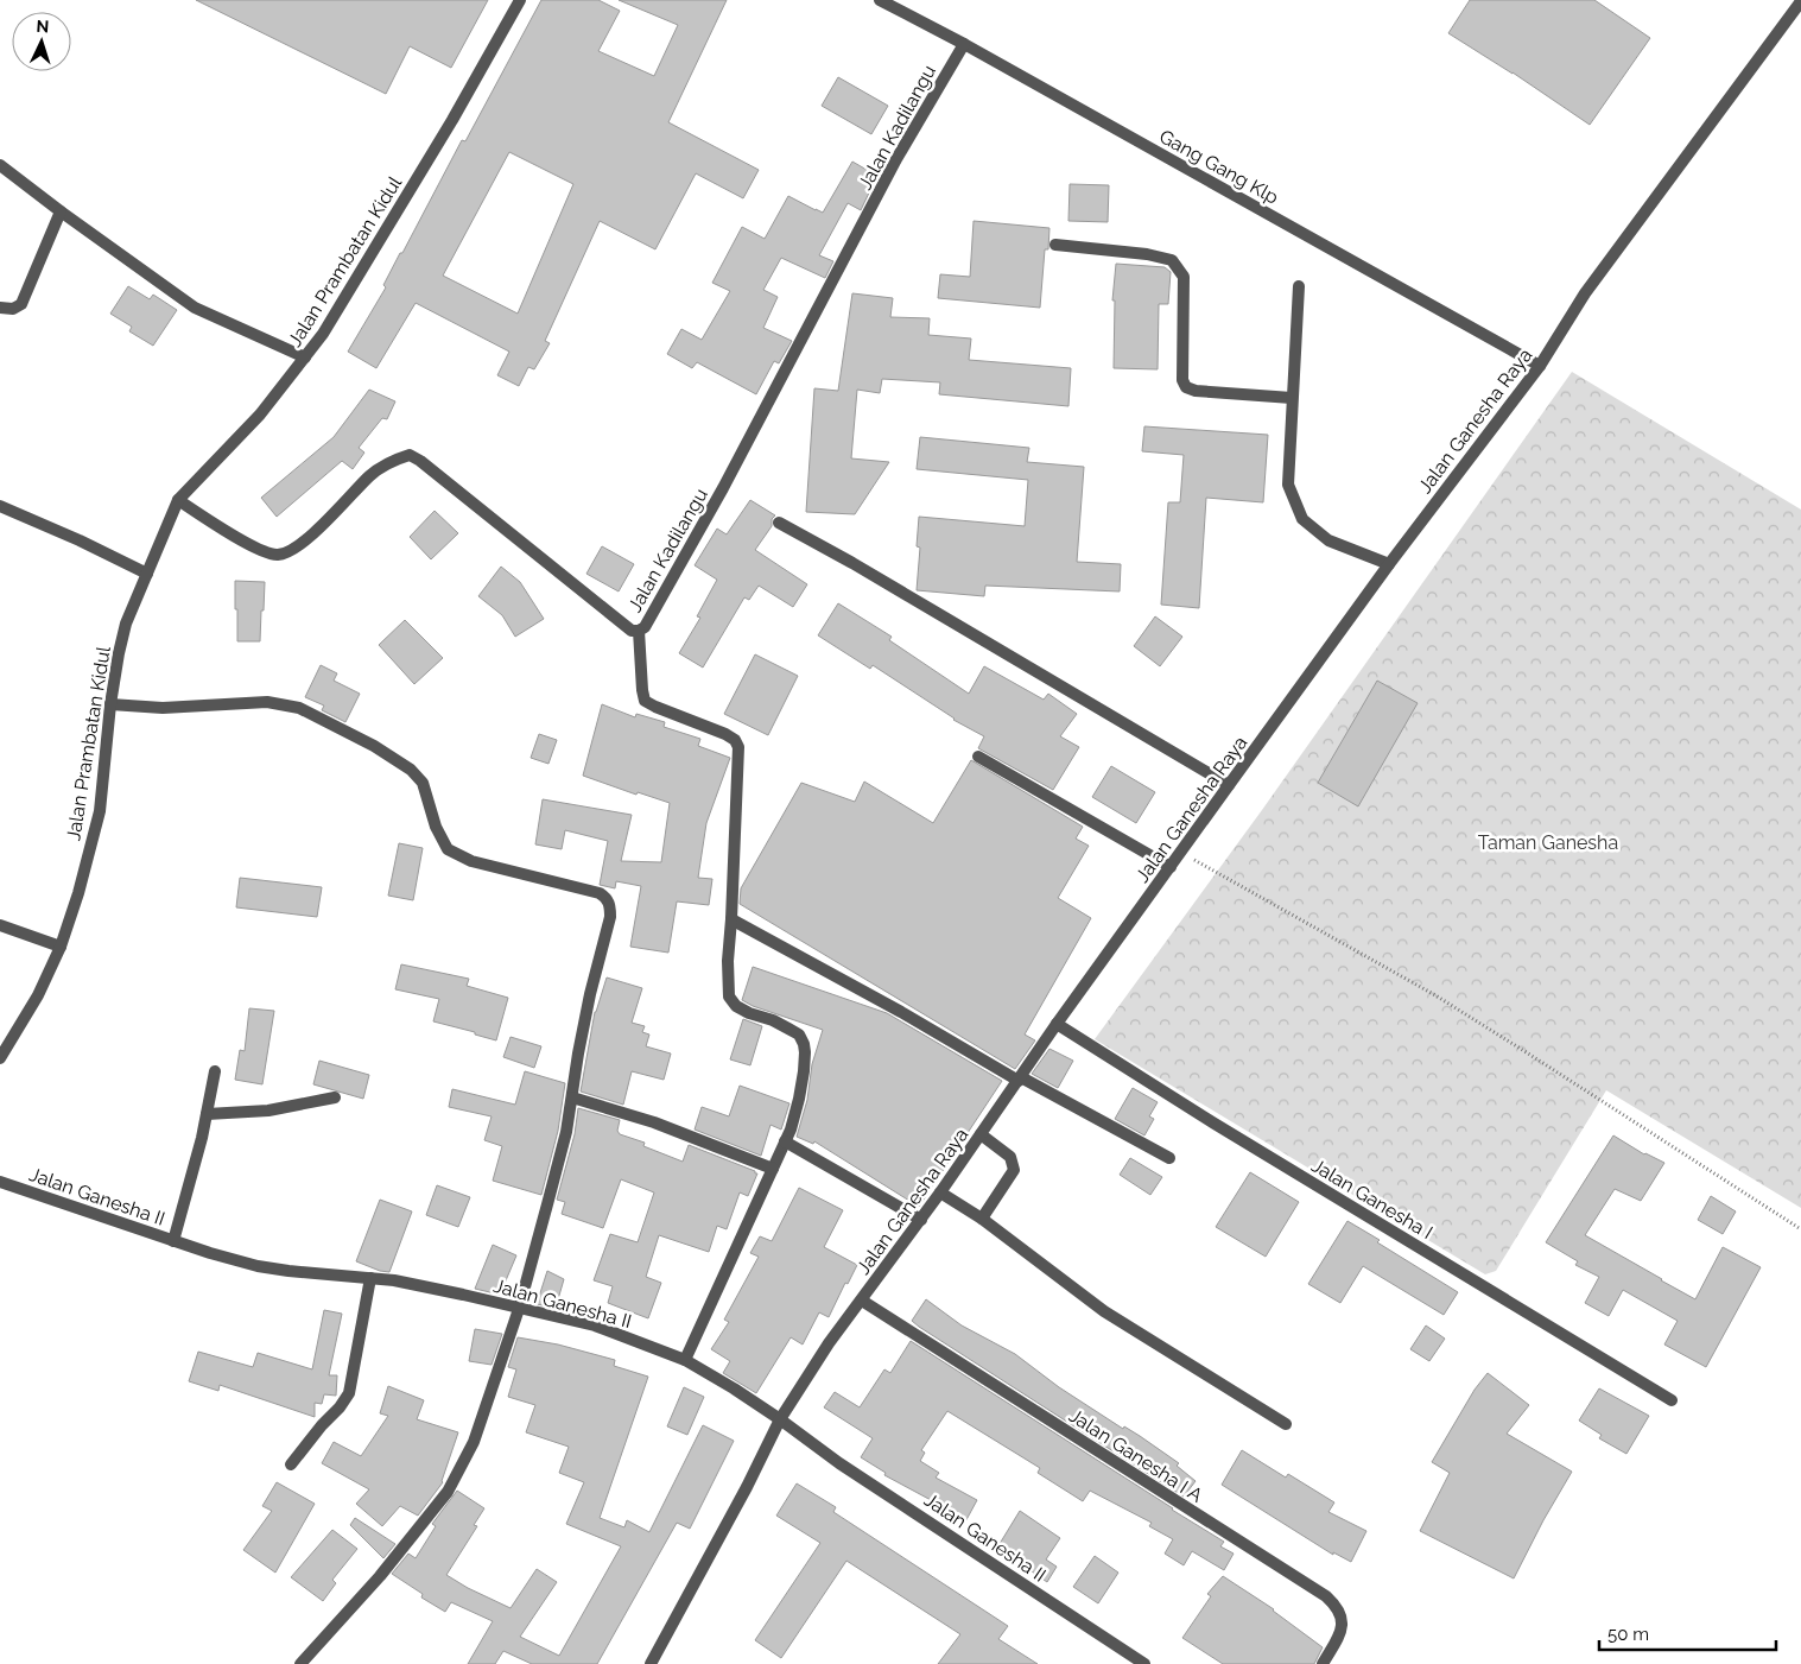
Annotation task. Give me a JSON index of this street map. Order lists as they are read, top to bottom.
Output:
{
  "streets": {
    "street": [
      "Jalan Kadilangu",
      "Gang Gang Klp",
      "Jalan Prambatan Kidul",
      "Jalan Ganesha Raya",
      "Jalan Ganesha II",
      "Jalan Ganesha I",
      "Jalan Ganesha I A"
    ]
  },
  "crossings": [
    ["Jalan Kadilangu", "Gang Gang Klp"],
    ["Jalan Kadilangu", "Jalan Prambatan Kidul"],
    ["Gang Gang Klp", "Jalan Ganesha Raya"],
    ["Jalan Ganesha Raya", "Jalan Ganesha II"],
    ["Jalan Ganesha Raya", "Jalan Ganesha I"],
    ["Jalan Ganesha Raya", "Jalan Ganesha I A"]
  ],
  "parks": ["Taman Ganesha"],
  "scale_bar": "50 m",
  "north": "top"
}
